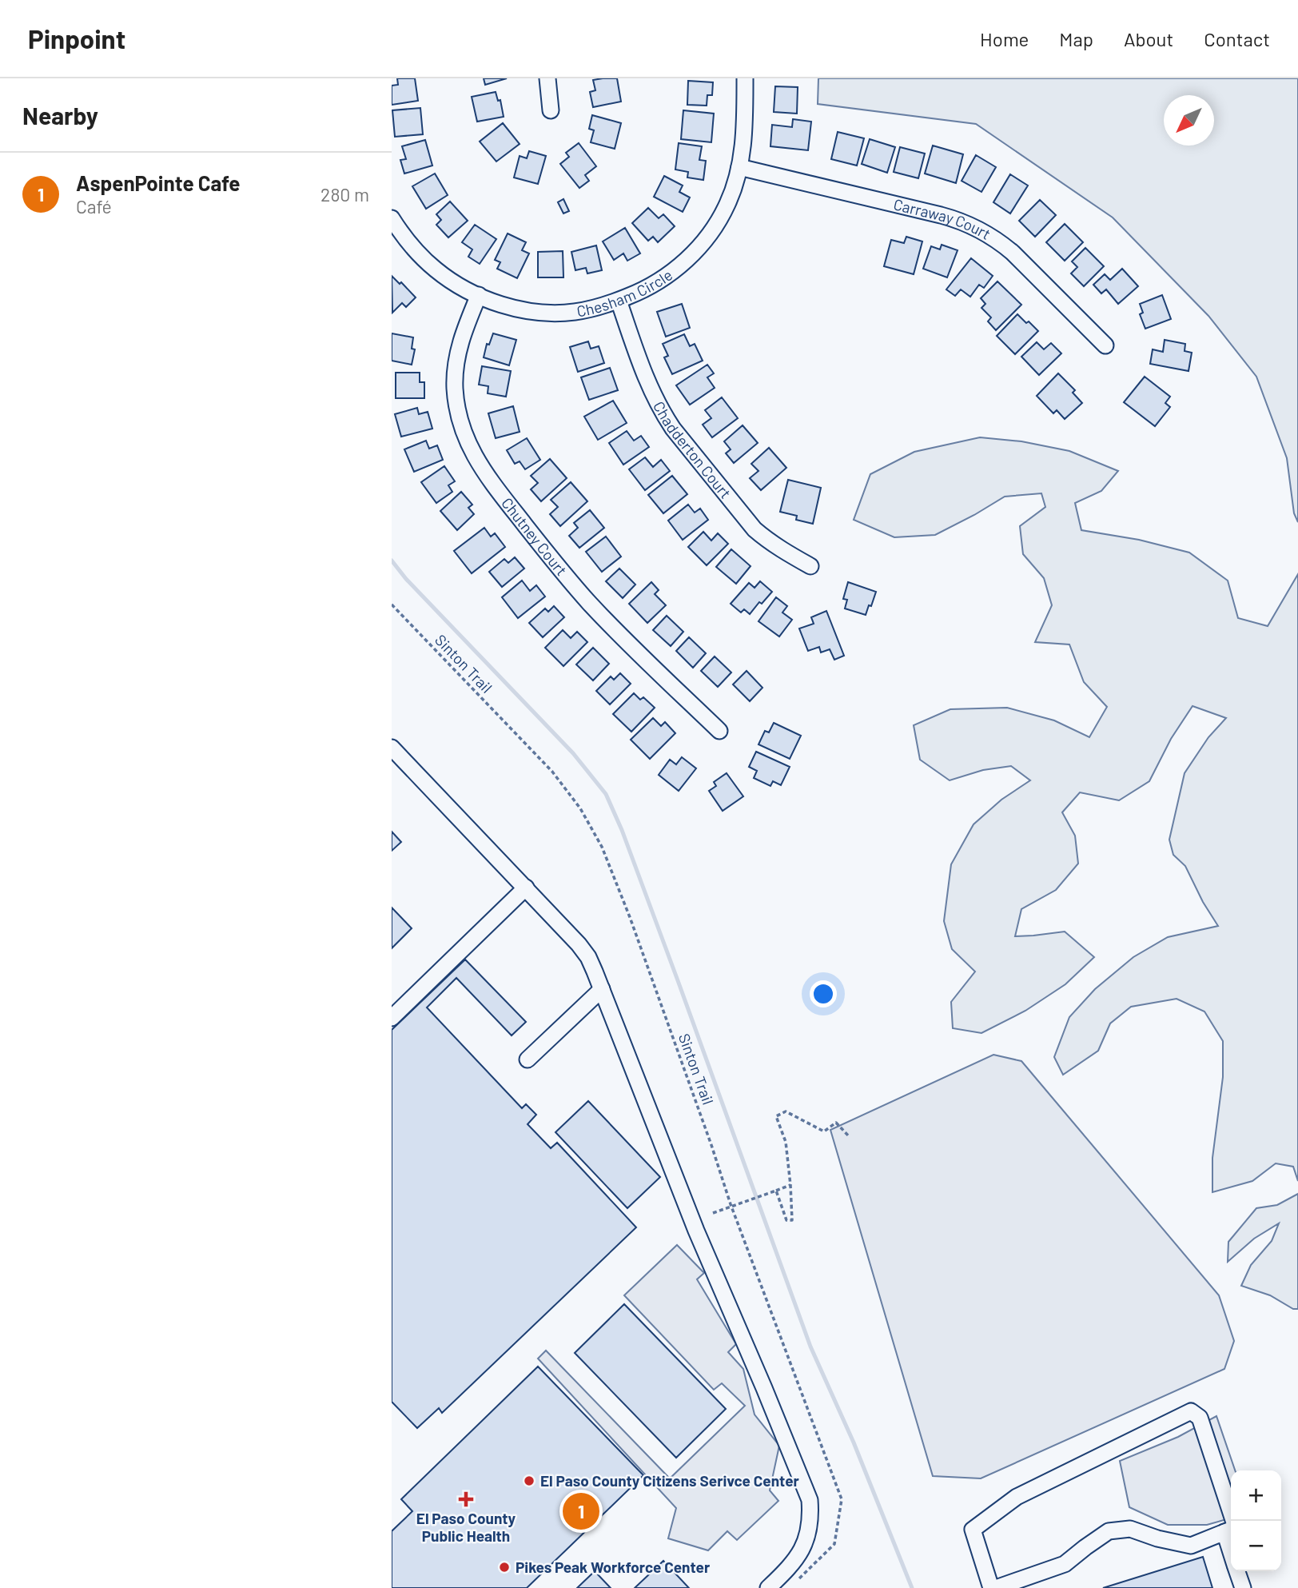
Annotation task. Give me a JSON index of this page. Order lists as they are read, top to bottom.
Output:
{
  "streets": {
    "street": [
      "Carraway Court",
      "Chesham Circle",
      "Chadderton Court",
      "Chutney Court"
    ],
    "path": ["Sinton Trail"]
  },
  "crossings": [
    ["Carraway Court", "Chesham Circle"],
    ["Chesham Circle", "Chadderton Court"],
    ["Chesham Circle", "Chutney Court"]
  ],
  "places": {
    "other": ["El Paso County Citizens Serivce Center", "Pikes Peak Workforce Center"],
    "health": ["El Paso County Public Health"]
  },
  "north": "bottom left",
  "page": {
    "header": "Pinpoint",
    "nav": [
      "Home",
      "Map",
      "About",
      "Contact"
    ],
    "heading": "Nearby",
    "list": [
      {
        "mark": "1",
        "name": "AspenPointe Cafe",
        "note": "Café",
        "value": "280 m"
      }
    ],
    "map_buttons": ["+", "−"],
    "pins": "1"
  }
}
